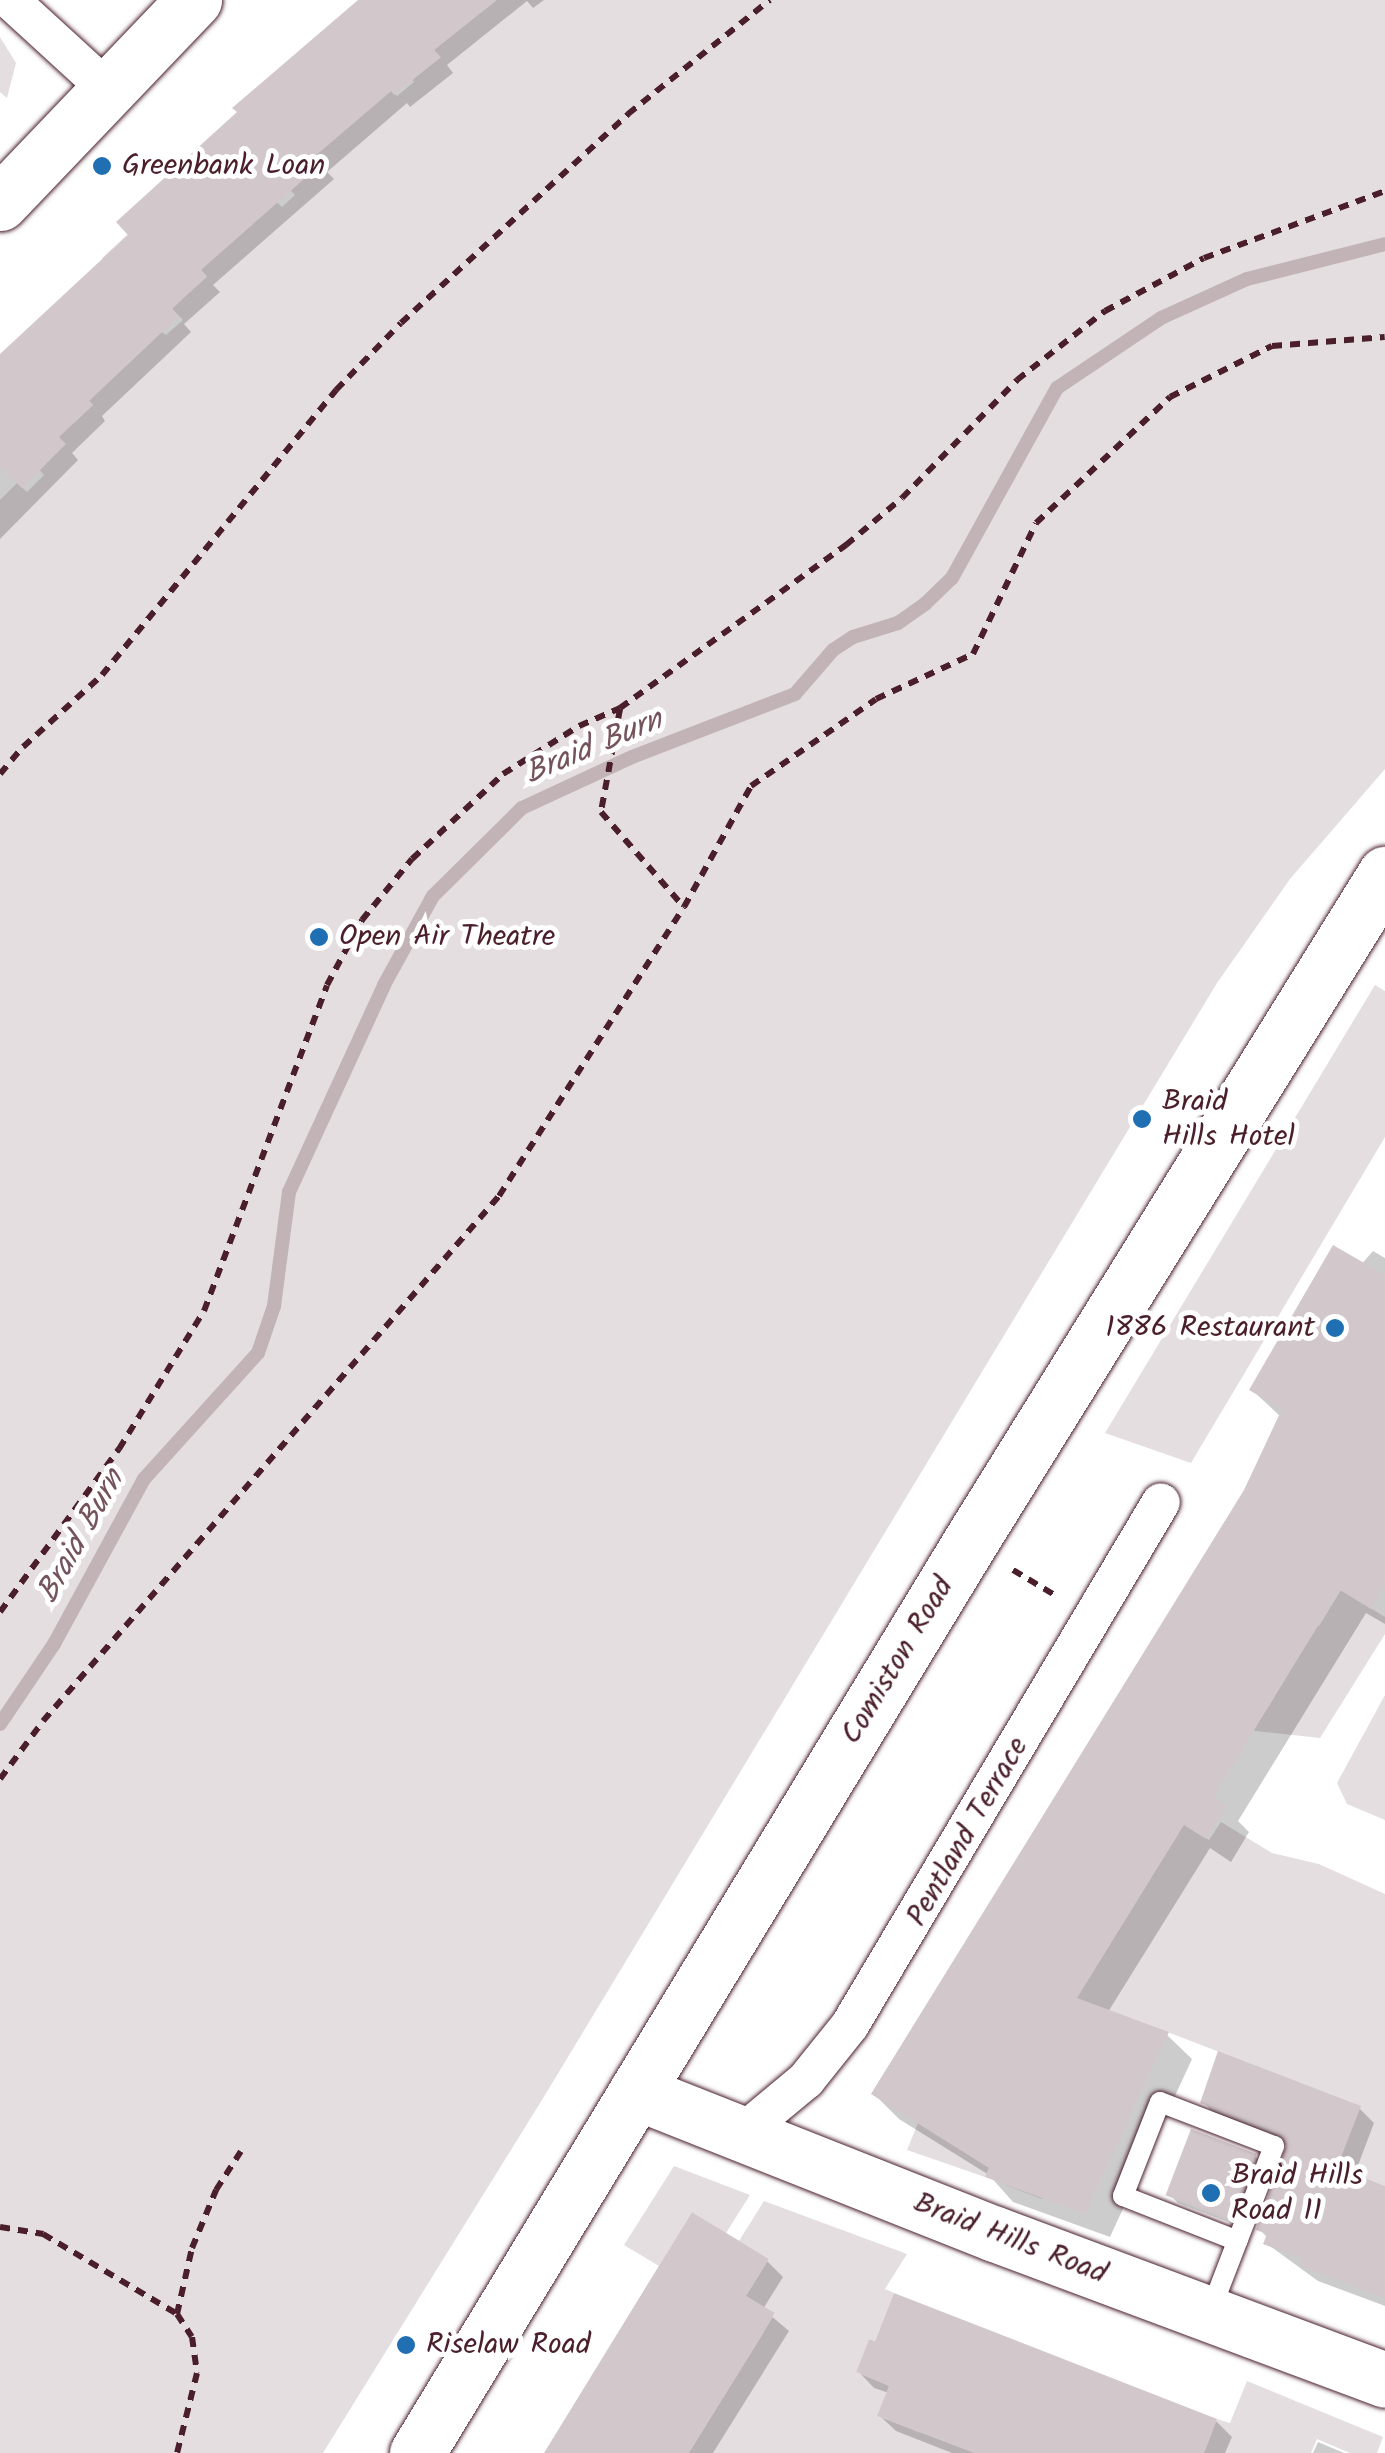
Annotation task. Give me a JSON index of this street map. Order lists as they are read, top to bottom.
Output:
{
  "streets": {
    "main road": ["Comiston Road", "Braid Hills Road"],
    "street": ["Pentland Terrace"]
  },
  "crossings": [
    ["Comiston Road", "Braid Hills Road"],
    ["Pentland Terrace", "Braid Hills Road"]
  ],
  "water": ["Braid Burn"],
  "places": [
    "Greenbank Loan",
    "Open Air Theatre",
    "Braid Hills Hotel",
    "1886 Restaurant",
    "Braid Hills Road 11",
    "Riselaw Road"
  ]
}
